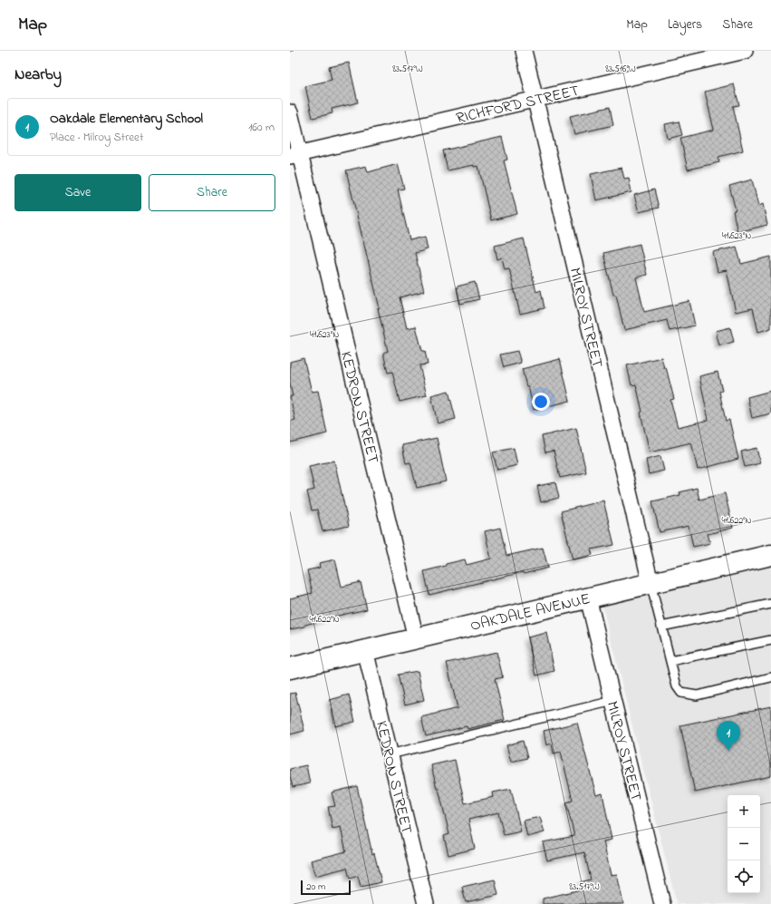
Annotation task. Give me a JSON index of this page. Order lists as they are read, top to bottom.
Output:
{
  "streets": {
    "street": [
      "RICHFORD STREET",
      "MILROY STREET",
      "KEDRON STREET",
      "OAKDALE AVENUE"
    ]
  },
  "crossings": [
    ["RICHFORD STREET", "MILROY STREET"],
    ["RICHFORD STREET", "KEDRON STREET"],
    ["MILROY STREET", "OAKDALE AVENUE"],
    ["KEDRON STREET", "OAKDALE AVENUE"]
  ],
  "scale_bar": "20 m",
  "page": {
    "header": "Map",
    "nav": ["Map", "Layers", "Share"],
    "heading": "Nearby",
    "list": [
      {
        "mark": "1",
        "name": "Oakdale Elementary School",
        "note": "Place · Milroy Street",
        "value": "160 m"
      }
    ],
    "buttons": ["Save", "Share"],
    "pins": "1",
    "map_buttons": ["+", "−"],
    "scale": "20 m"
  },
  "coordinates": [
    "83.517°W",
    "83.516°W",
    "41.623°N",
    "41.622°N"
  ]
}
